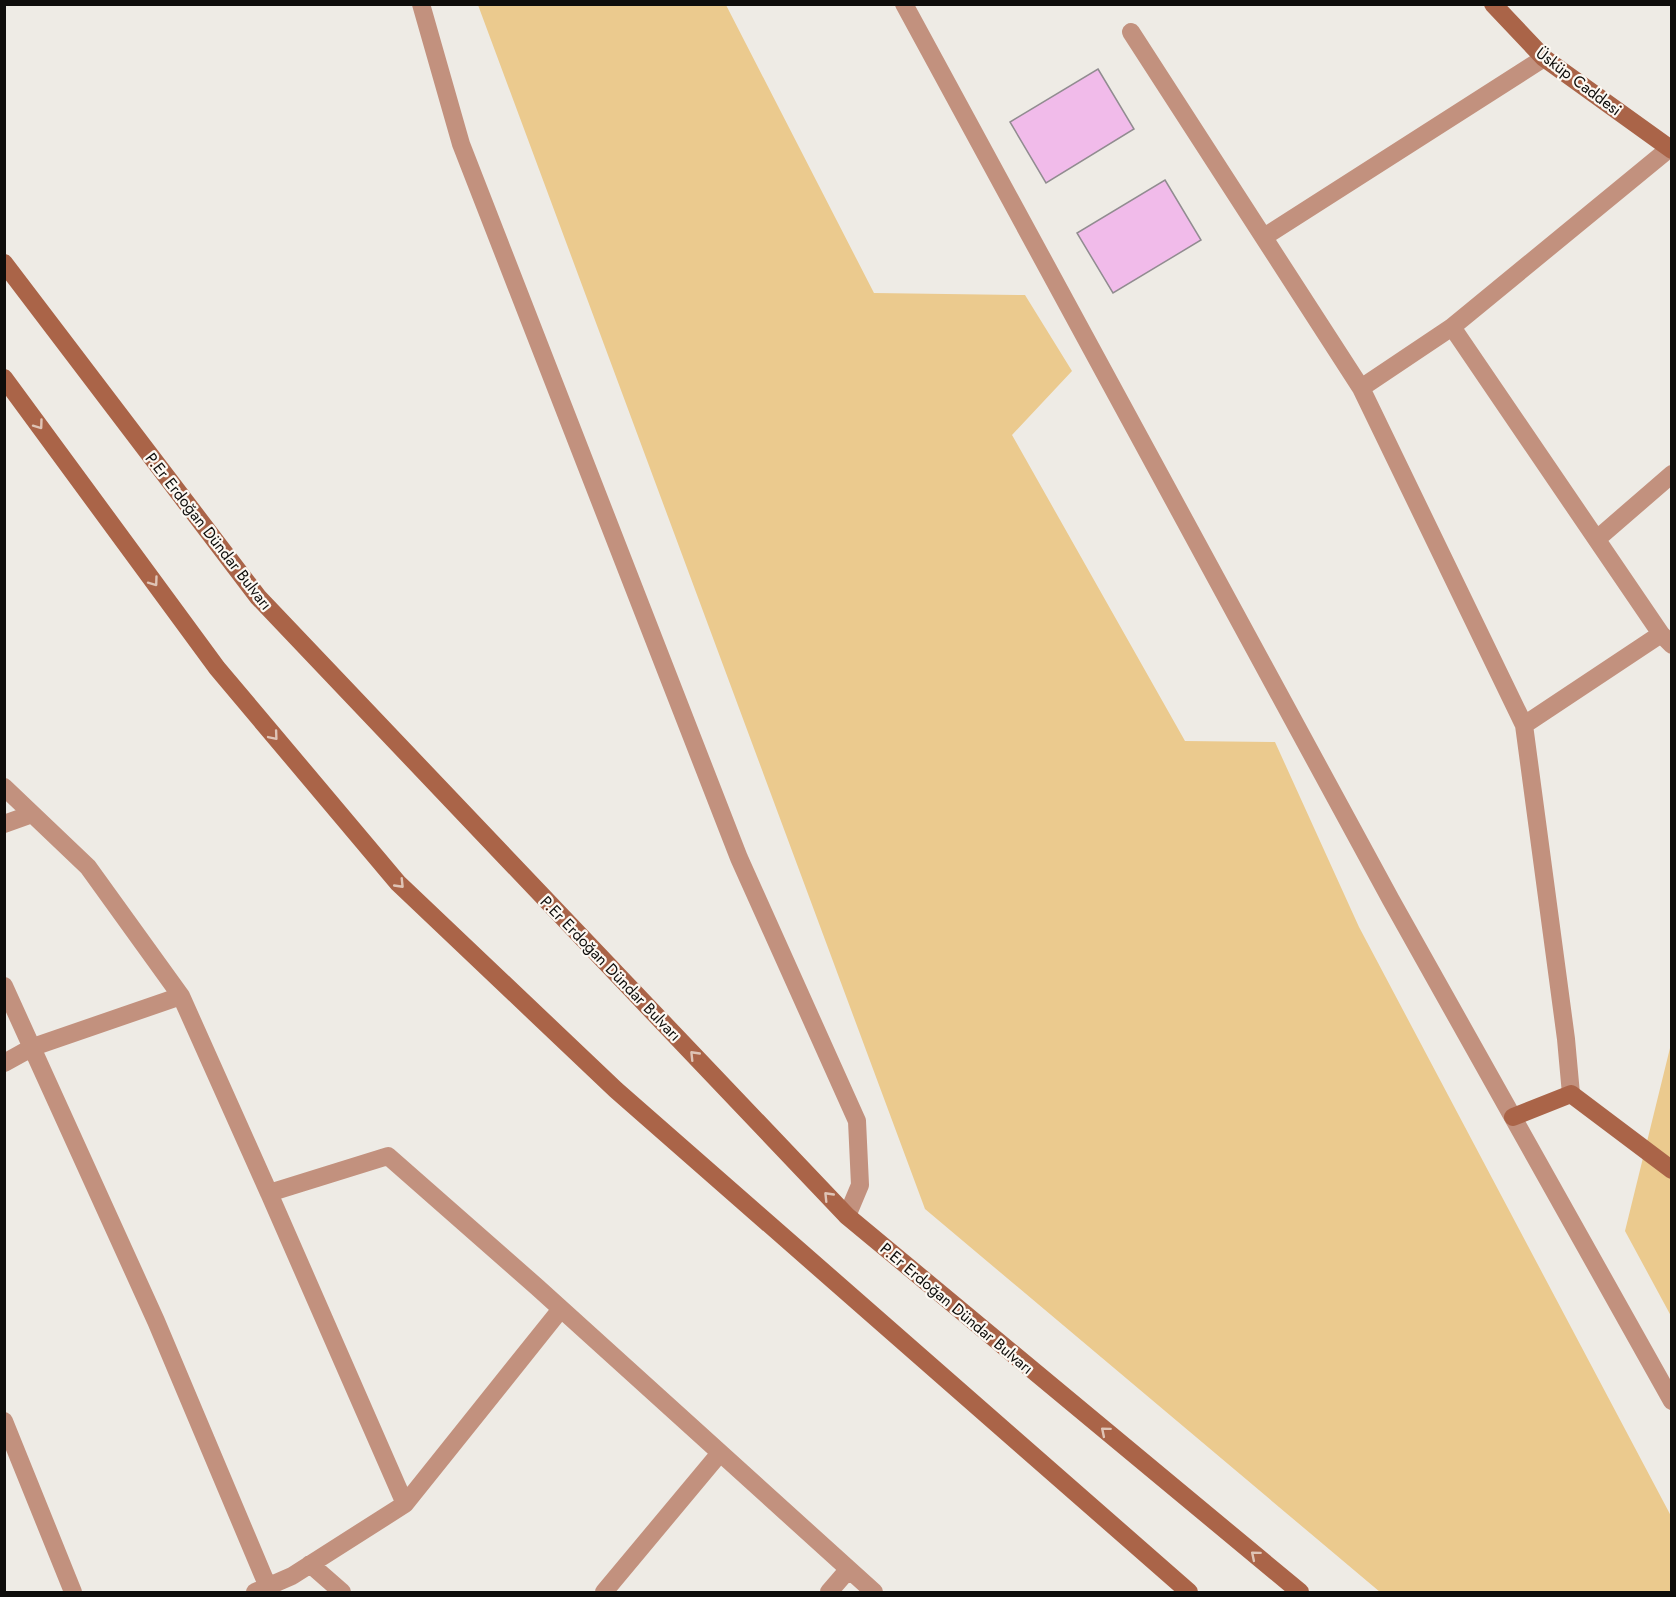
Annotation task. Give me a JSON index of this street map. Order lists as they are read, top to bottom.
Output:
{
  "streets": {
    "main road": ["Üsküp Caddesi", "P.Er Erdoğan Dündar Bulvarı"]
  }
}
